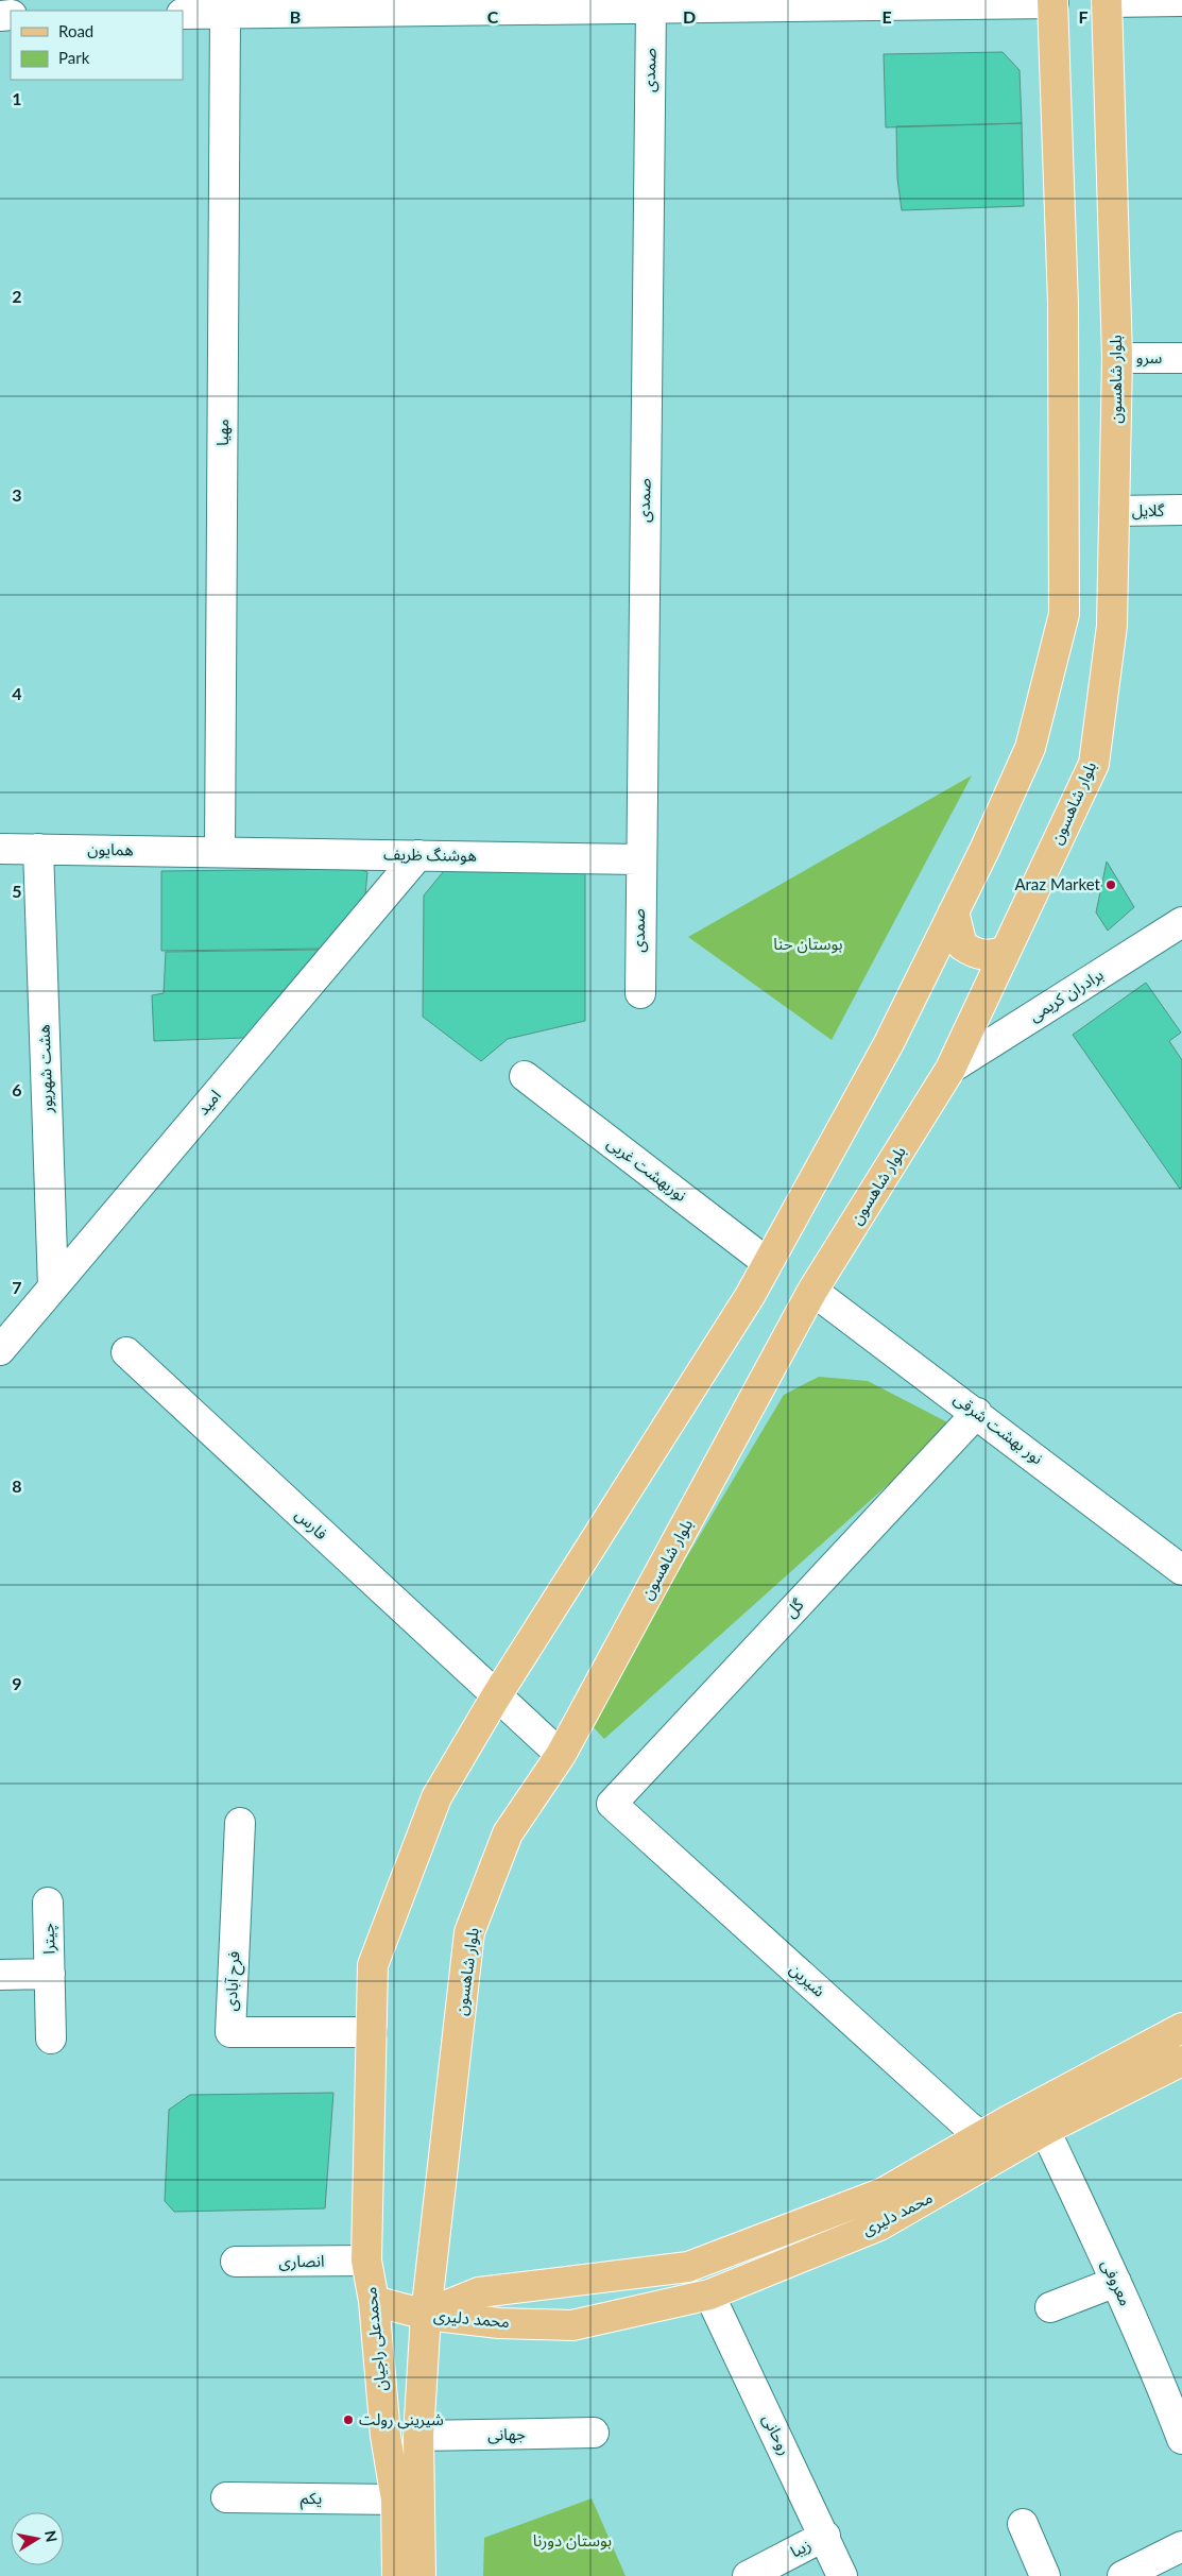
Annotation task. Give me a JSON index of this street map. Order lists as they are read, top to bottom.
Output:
{
  "streets": {
    "main road": ["بلوار شاهسون", "محمد دلیری", "محمدعلی راجیان"],
    "street": [
      "صمدی",
      "سرو",
      "مهیا",
      "گلایل",
      "همایون",
      "هوشنگ ظریف",
      "برادران کریمی",
      "هشت شهریور",
      "امید",
      "نوربهشت غربی",
      "نور بهشت شرقی",
      "فارس",
      "گل",
      "چیترا",
      "شیرین",
      "فرح آبادی",
      "انصاری",
      "معروفی",
      "جهانی",
      "روحانی",
      "یکم",
      "زیبا"
    ]
  },
  "crossings": [
    ["صمدی", "هوشنگ ظریف"],
    ["سرو", "بلوار شاهسون"],
    ["بلوار شاهسون", "گلایل"],
    ["بلوار شاهسون", "برادران کریمی"],
    ["بلوار شاهسون", "نور بهشت شرقی"],
    ["بلوار شاهسون", "فارس"],
    ["بلوار شاهسون", "محمد دلیری"],
    ["مهیا", "همایون"],
    ["مهیا", "هوشنگ ظریف"],
    ["همایون", "هوشنگ ظریف"],
    ["همایون", "هشت شهریور"],
    ["هوشنگ ظریف", "امید"],
    ["هشت شهریور", "امید"],
    ["نور بهشت شرقی", "گل"],
    ["گل", "شیرین"],
    ["شیرین", "محمد دلیری"],
    ["محمد دلیری", "معروفی"],
    ["محمد دلیری", "روحانی"],
    ["انصاری", "محمدعلی راجیان"],
    ["محمدعلی راجیان", "یکم"],
    ["روحانی", "زیبا"]
  ],
  "parks": ["بوستان حنا", "بوستان دورنا"],
  "places": ["Araz Market", "شیرینی رولت"],
  "legend": ["Road", "Park"],
  "north": "right",
  "grid": {
    "columns": [
      "B",
      "C",
      "D",
      "E",
      "F"
    ],
    "rows": [
      "1",
      "2",
      "3",
      "4",
      "5",
      "6",
      "7",
      "8",
      "9"
    ]
  }
}
